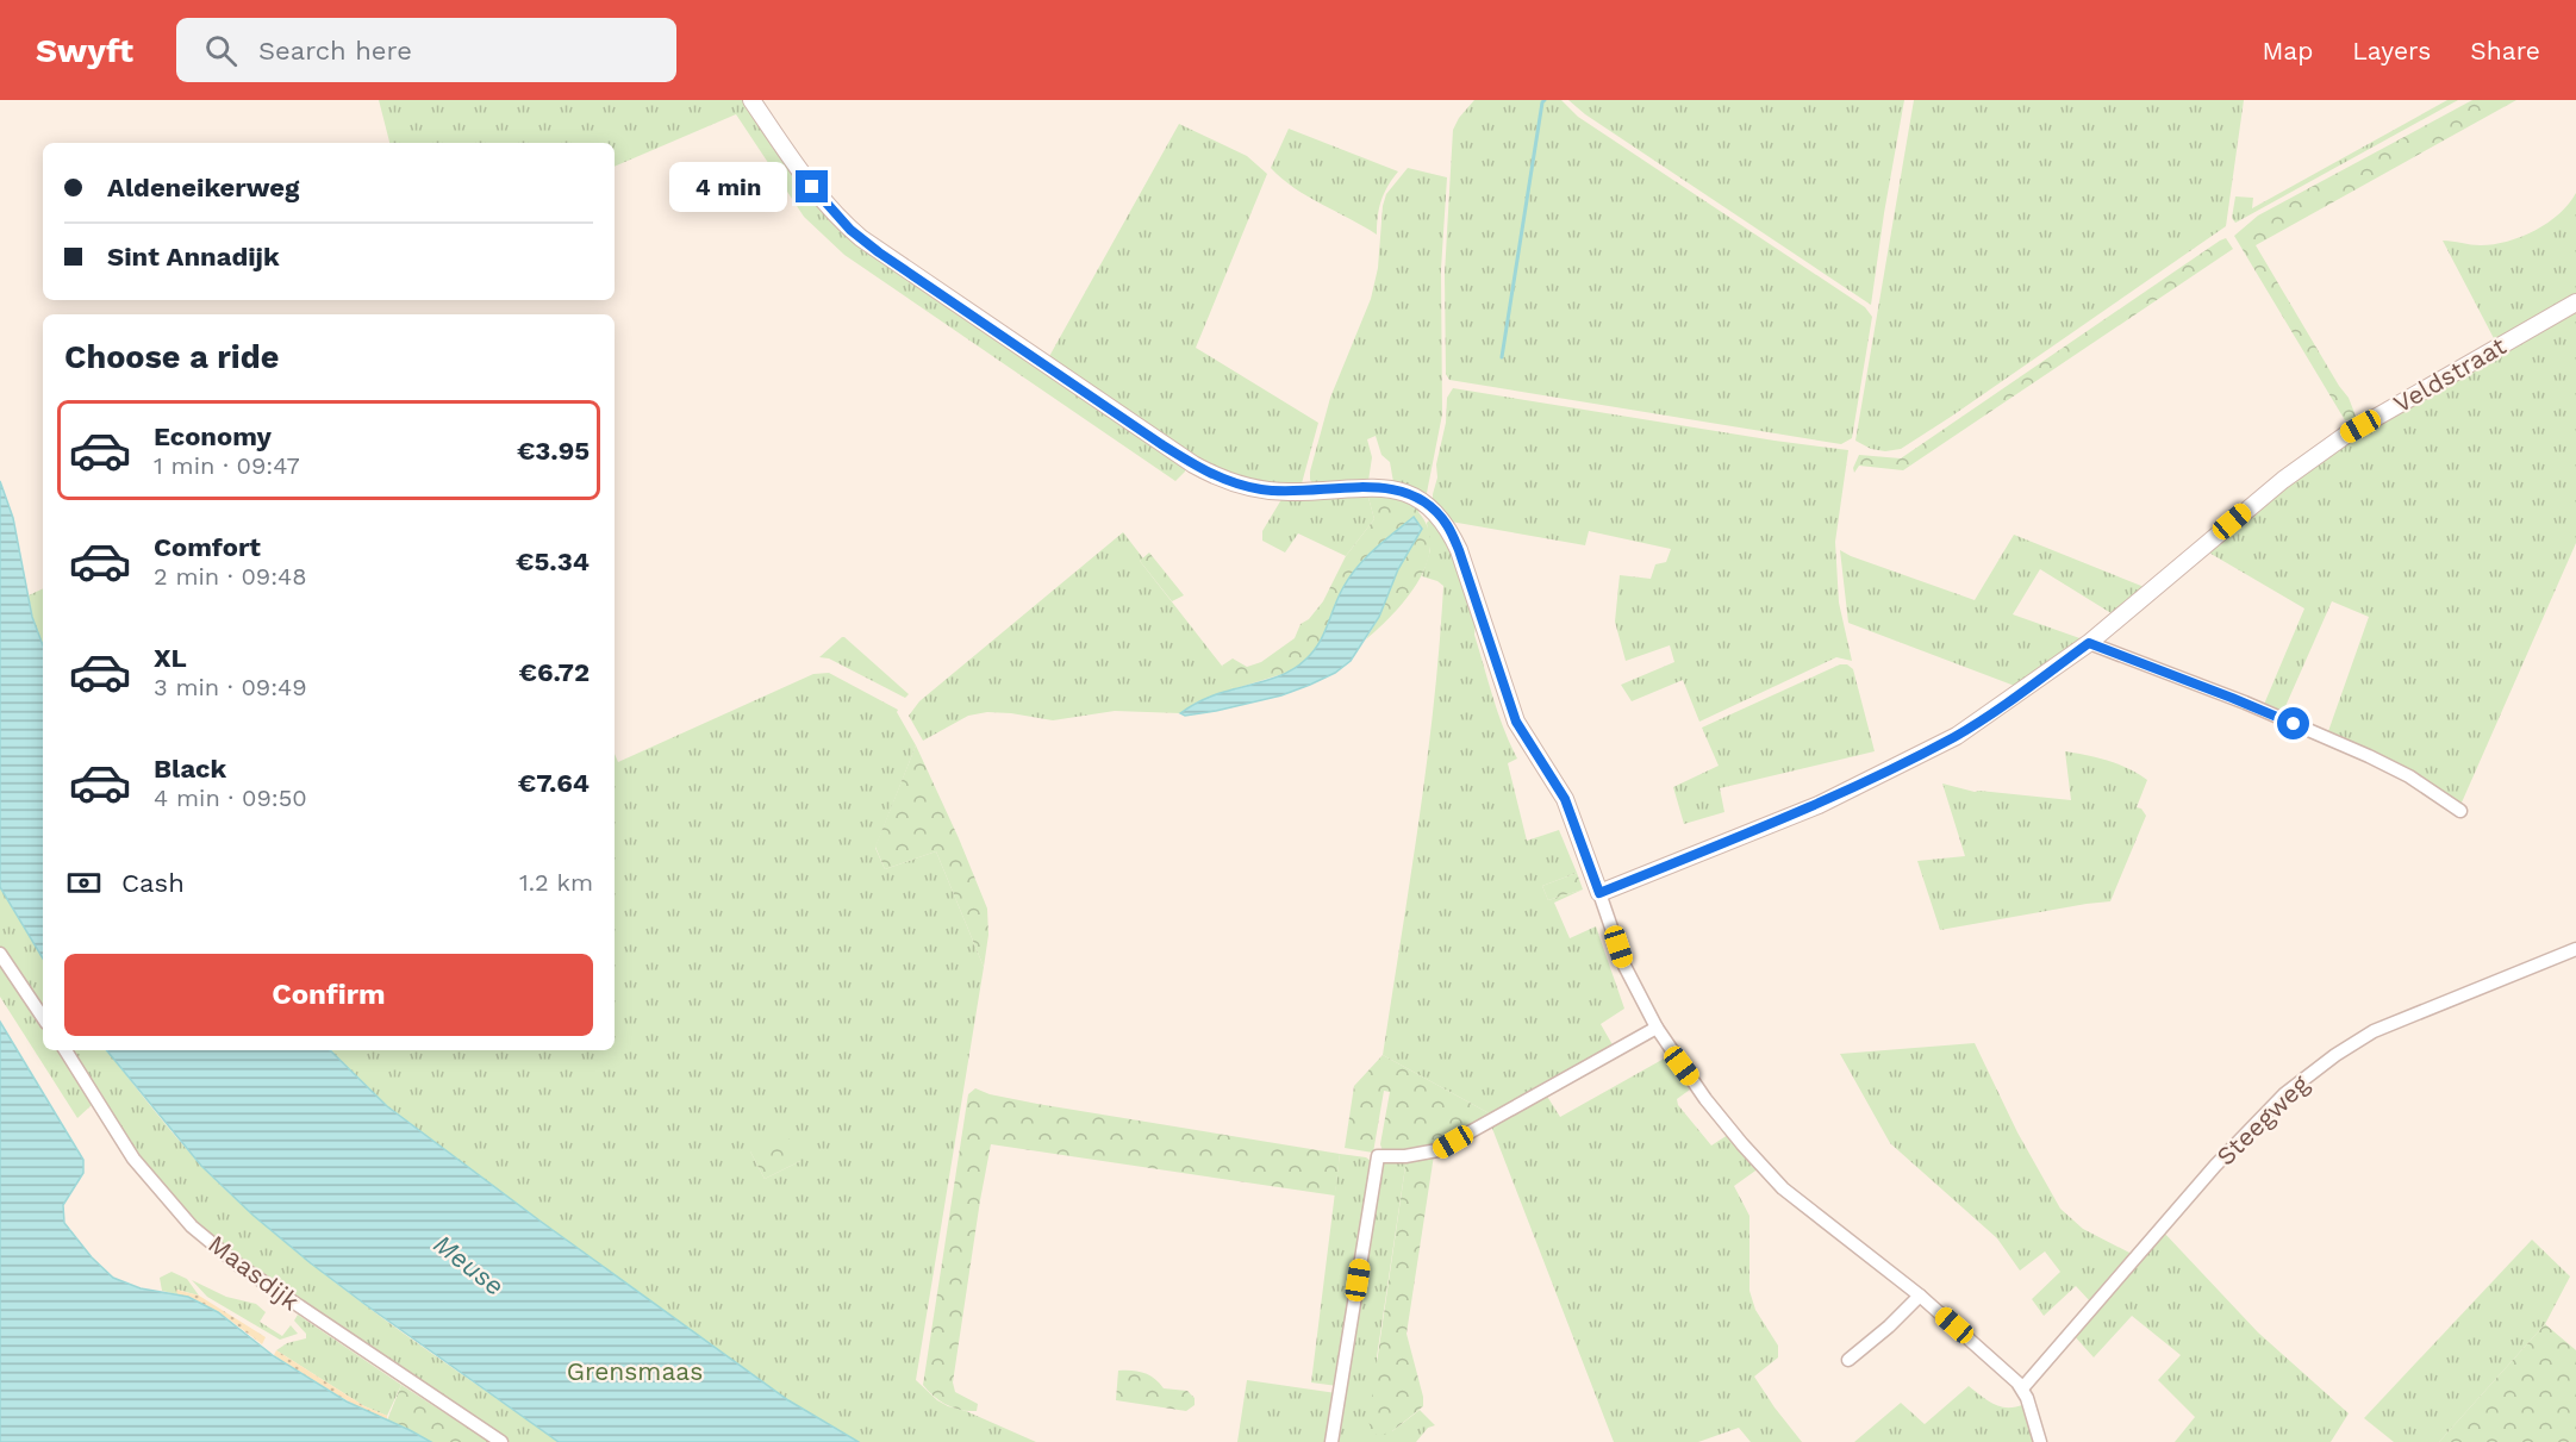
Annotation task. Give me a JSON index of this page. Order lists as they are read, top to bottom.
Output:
{
  "streets": {
    "street": ["Veldstraat", "Steegweg", "Maasdijk"]
  },
  "water": ["Meuse"],
  "parks": ["Grensmaas"],
  "page": {
    "header": "Swyft",
    "search": "Search here",
    "nav": ["Map", "Layers", "Share"],
    "banner": ["Aldeneikerweg", "Sint Annadijk"],
    "bubble": "4 min",
    "heading": "Choose a ride",
    "list": [
      {
        "name": "Economy",
        "note": "1 min · 09:47",
        "value": "€3.95"
      },
      {
        "name": "Comfort",
        "note": "2 min · 09:48",
        "value": "€5.34"
      },
      {
        "name": "XL",
        "note": "3 min · 09:49",
        "value": "€6.72"
      },
      {
        "name": "Black",
        "note": "4 min · 09:50",
        "value": "€7.64"
      }
    ],
    "pay": ["Cash", "1.2 km"],
    "buttons": "Confirm"
  }
}
